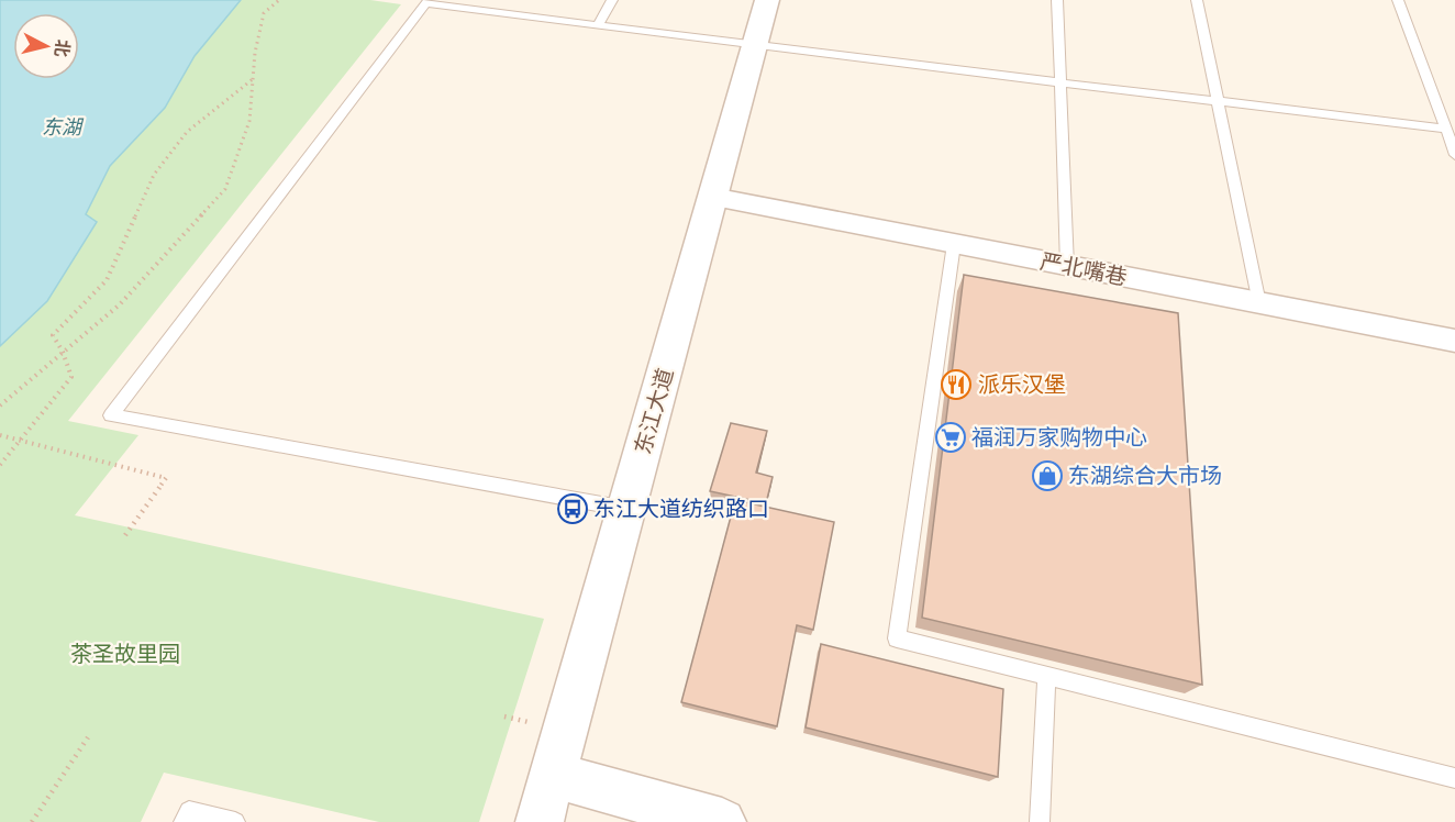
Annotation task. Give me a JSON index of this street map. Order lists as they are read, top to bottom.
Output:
{
  "streets": {
    "street": ["严北嘴巷", "东江大道"]
  },
  "crossings": [
    ["严北嘴巷", "东江大道"]
  ],
  "water": ["东湖"],
  "parks": ["茶圣故里园"],
  "places": {
    "restaurant": ["派乐汉堡"],
    "supermarket": ["福润万家购物中心"],
    "shop": ["东湖综合大市场"],
    "bus stop": ["东江大道纺织路口"]
  },
  "north": "right"
}
